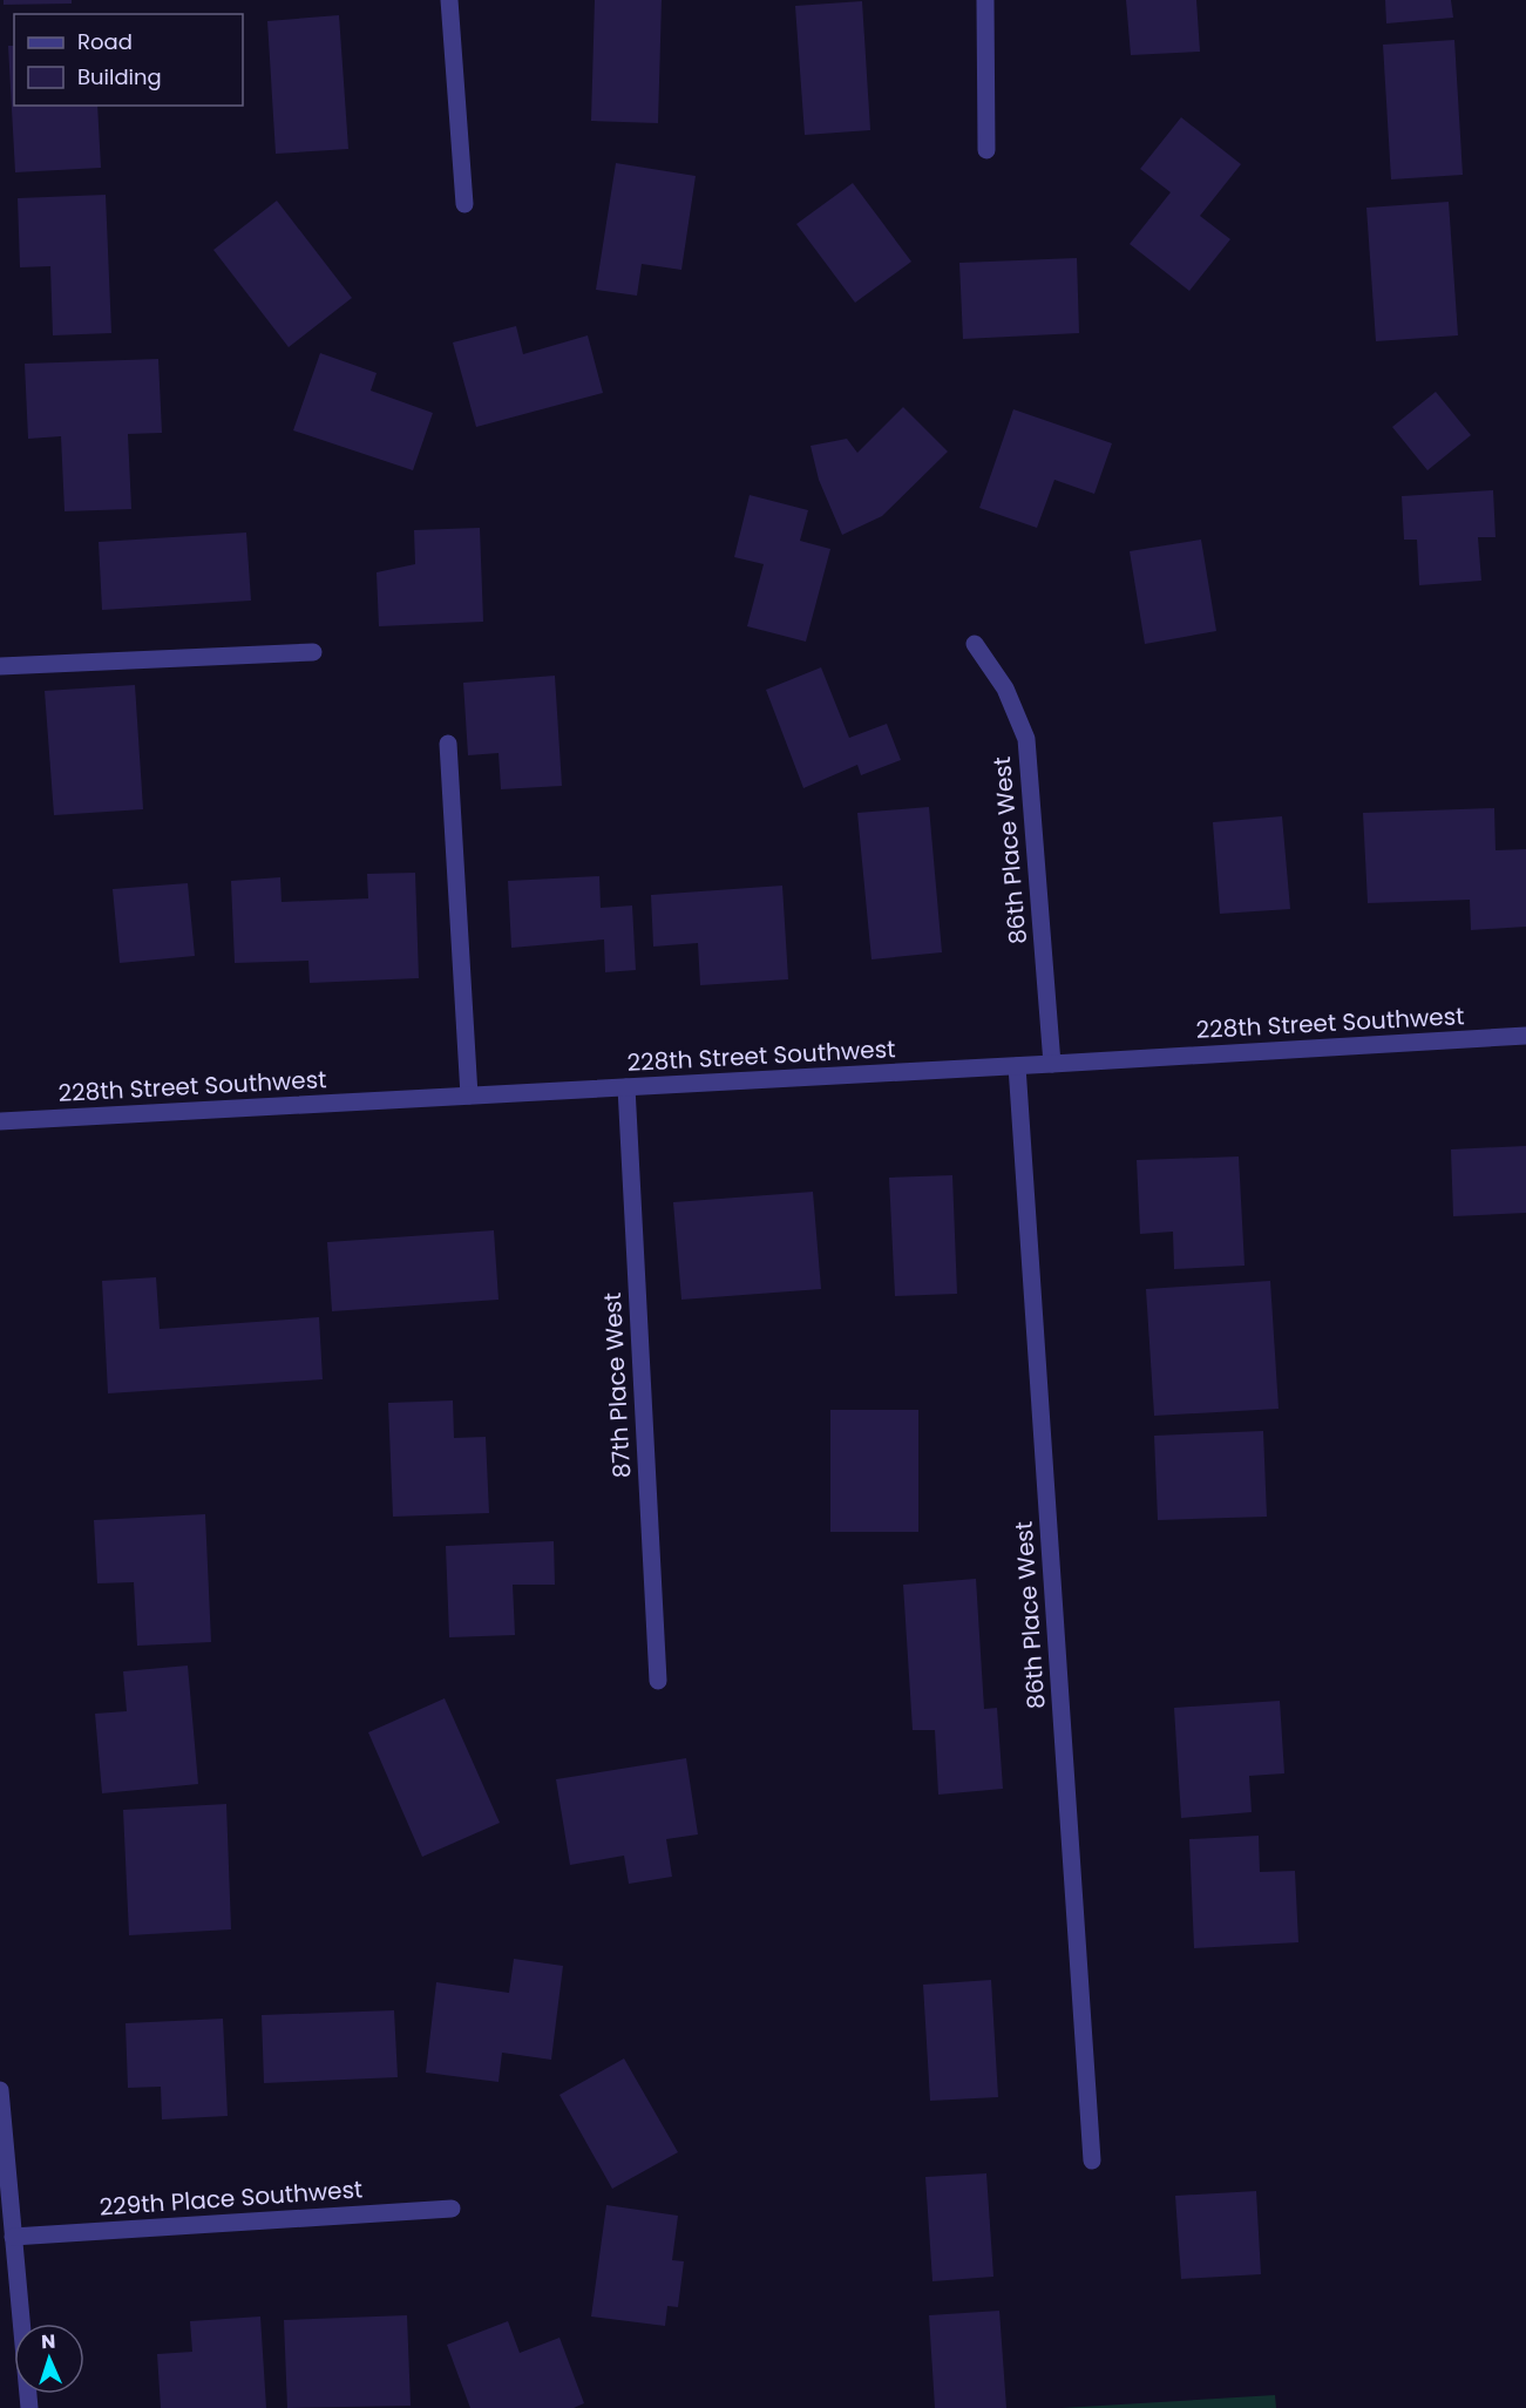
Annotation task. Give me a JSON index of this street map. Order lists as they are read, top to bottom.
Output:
{
  "streets": {
    "street": [
      "86th Place West",
      "228th Street Southwest",
      "87th Place West",
      "229th Place Southwest"
    ]
  },
  "crossings": [
    ["86th Place West", "228th Street Southwest"],
    ["228th Street Southwest", "87th Place West"]
  ],
  "legend": ["Road", "Building"],
  "north": "top"
}
